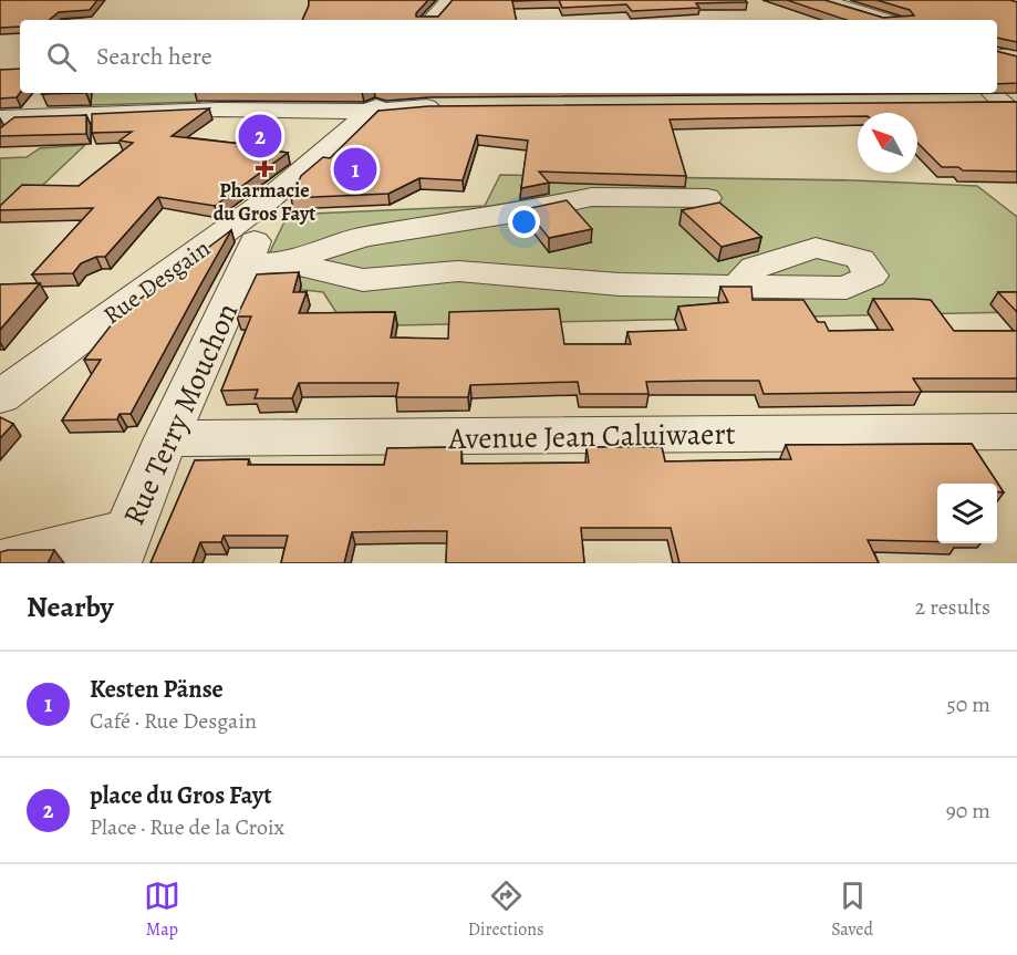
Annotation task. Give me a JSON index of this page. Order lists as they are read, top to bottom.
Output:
{
  "streets": {
    "street": ["Rue Desgain", "Rue Terry Mouchon", "Avenue Jean Caluiwaert"]
  },
  "crossings": [
    ["Rue Desgain", "Rue Terry Mouchon"],
    ["Rue Terry Mouchon", "Avenue Jean Caluiwaert"]
  ],
  "places": {
    "health": ["Pharmacie du Gros Fayt"]
  },
  "north": "top left",
  "page": {
    "search": "Search here",
    "pins": ["2", "1"],
    "heading": ["Nearby", "2 results"],
    "list": [
      {
        "mark": "1",
        "name": "Kesten Pänse",
        "note": "Café · Rue Desgain",
        "value": "50 m"
      },
      {
        "mark": "2",
        "name": "place du Gros Fayt",
        "note": "Place · Rue de la Croix",
        "value": "90 m"
      }
    ],
    "nav": ["Map", "Directions", "Saved"]
  }
}
